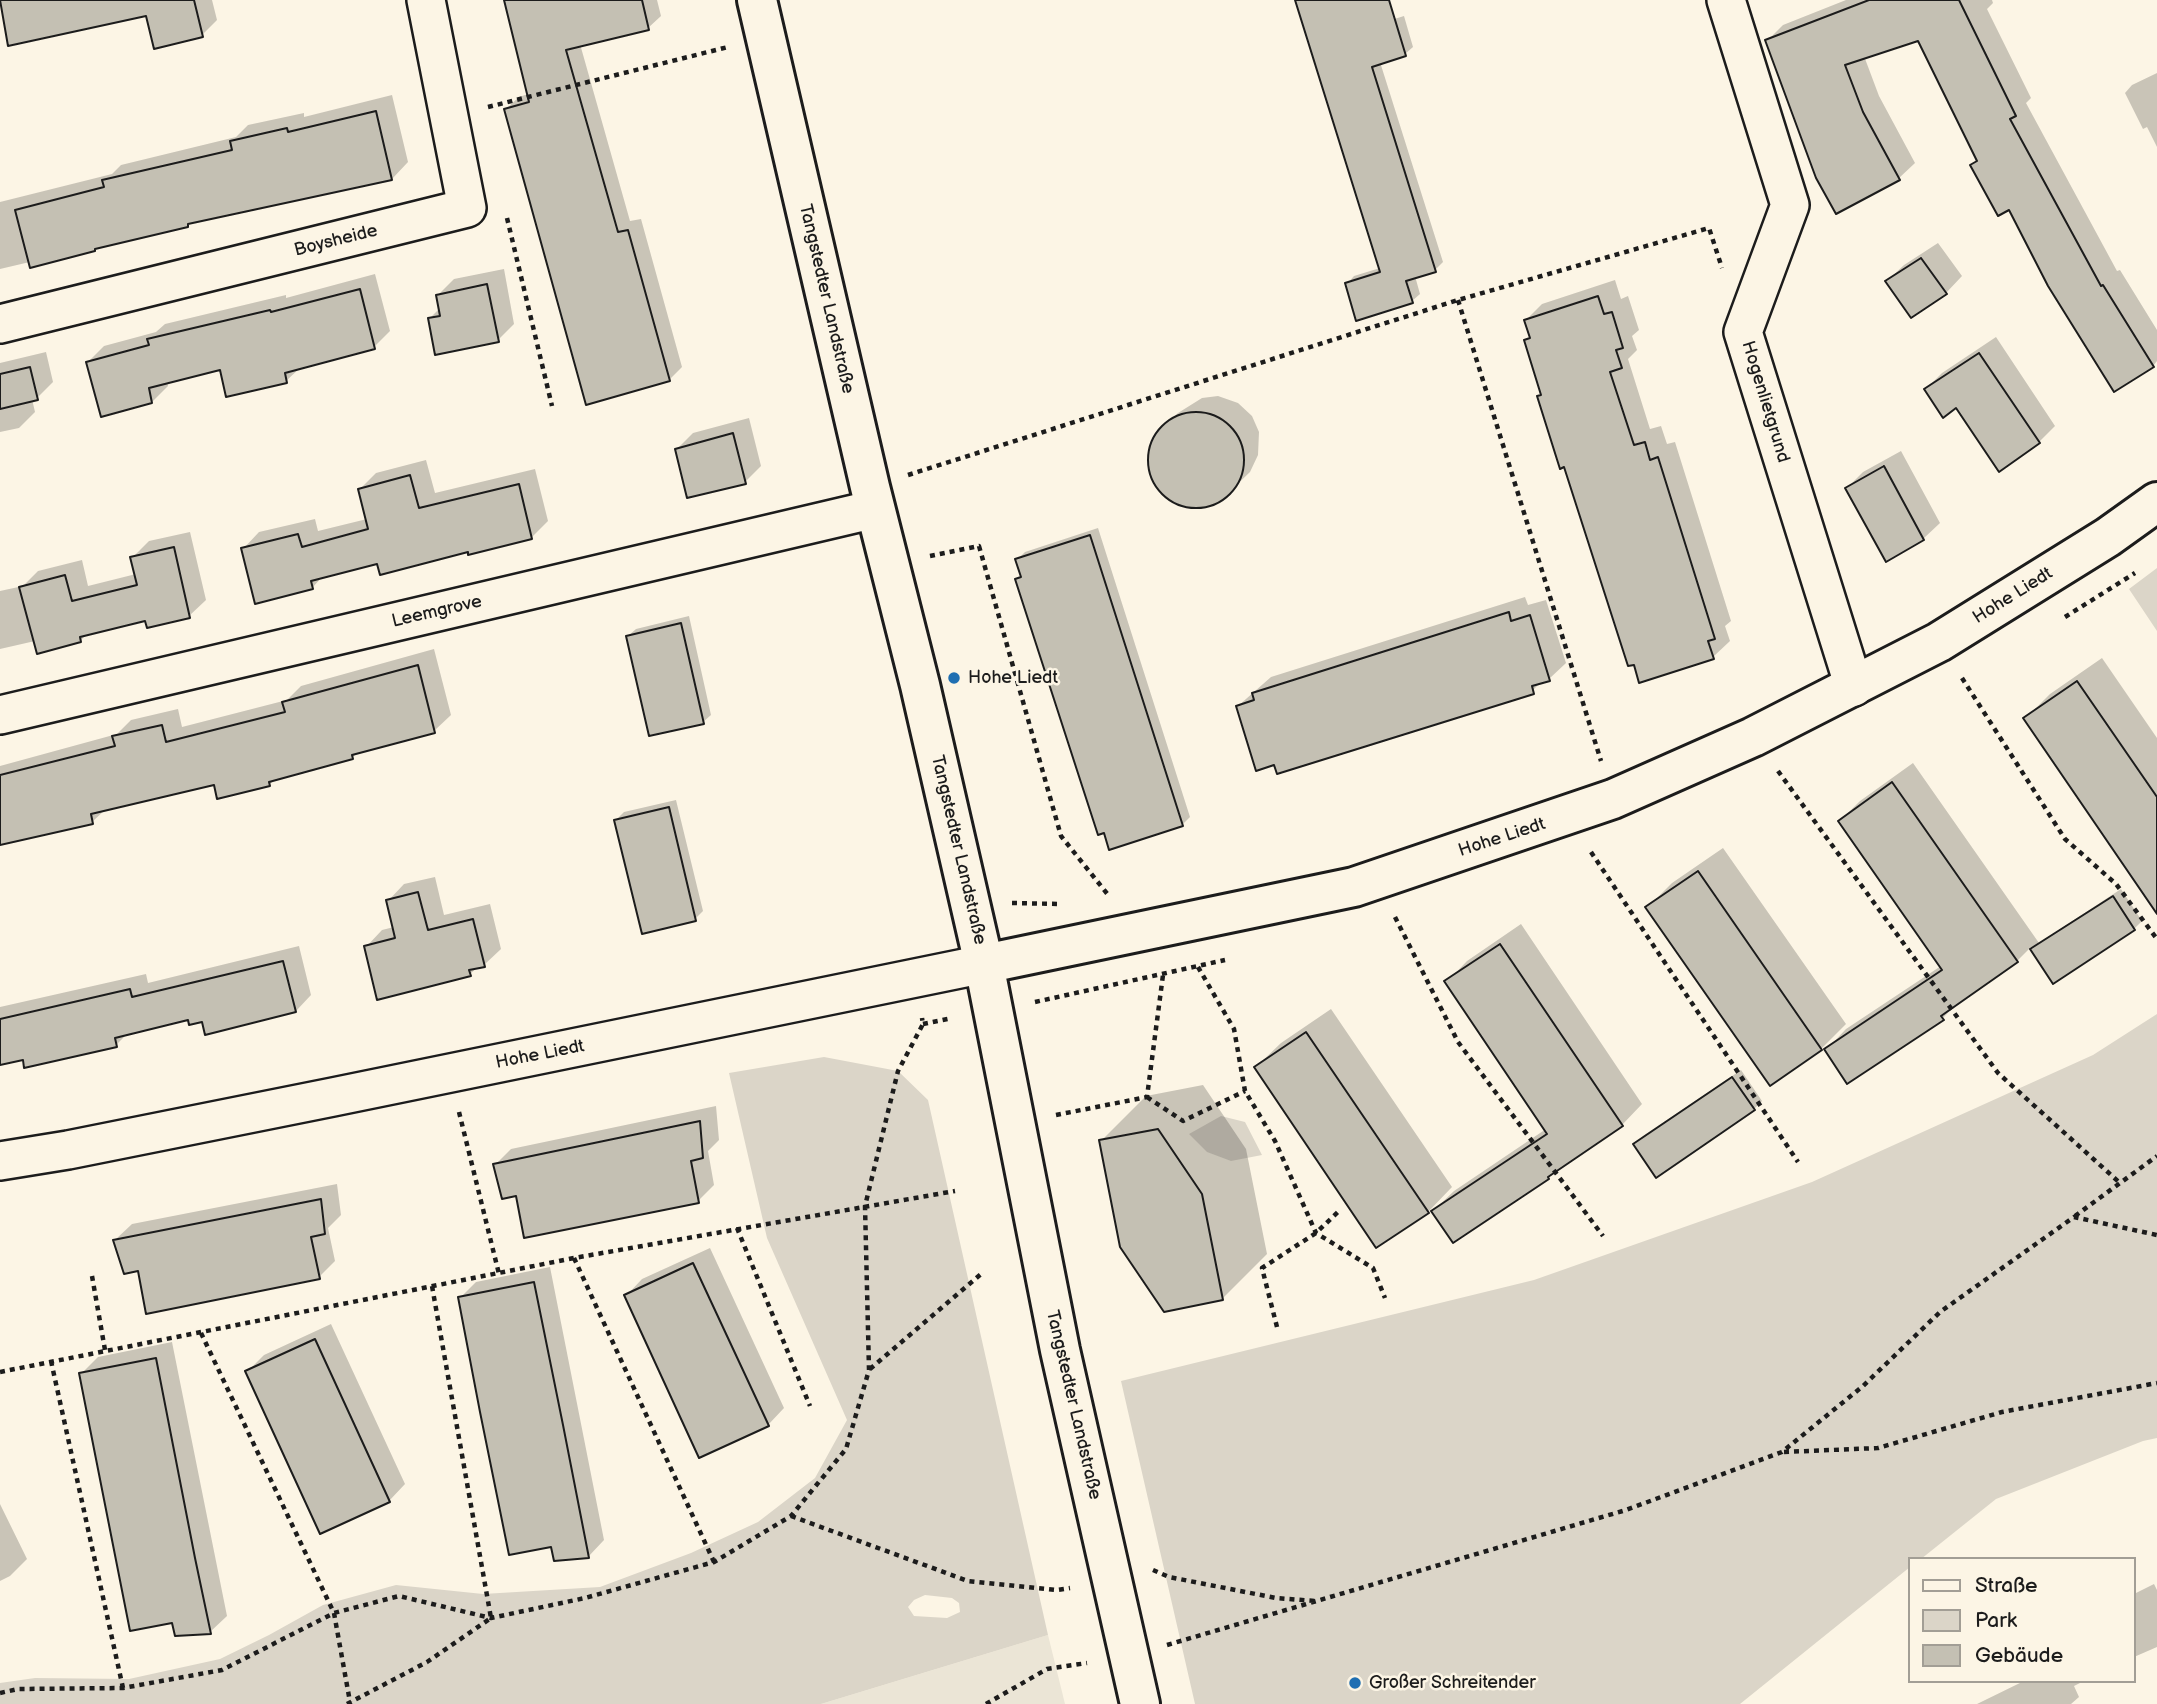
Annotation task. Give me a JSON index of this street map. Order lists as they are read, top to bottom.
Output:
{
  "streets": {
    "street": [
      "Boysheide",
      "Tangstedter Landstraße",
      "Hogenlietgrund",
      "Hohe Liedt",
      "Leemgrove"
    ]
  },
  "crossings": [
    ["Tangstedter Landstraße", "Hohe Liedt"],
    ["Tangstedter Landstraße", "Leemgrove"],
    ["Hogenlietgrund", "Hohe Liedt"]
  ],
  "places": ["Hohe Liedt", "Großer Schreitender"],
  "legend": ["Straße", "Park", "Gebäude"]
}
